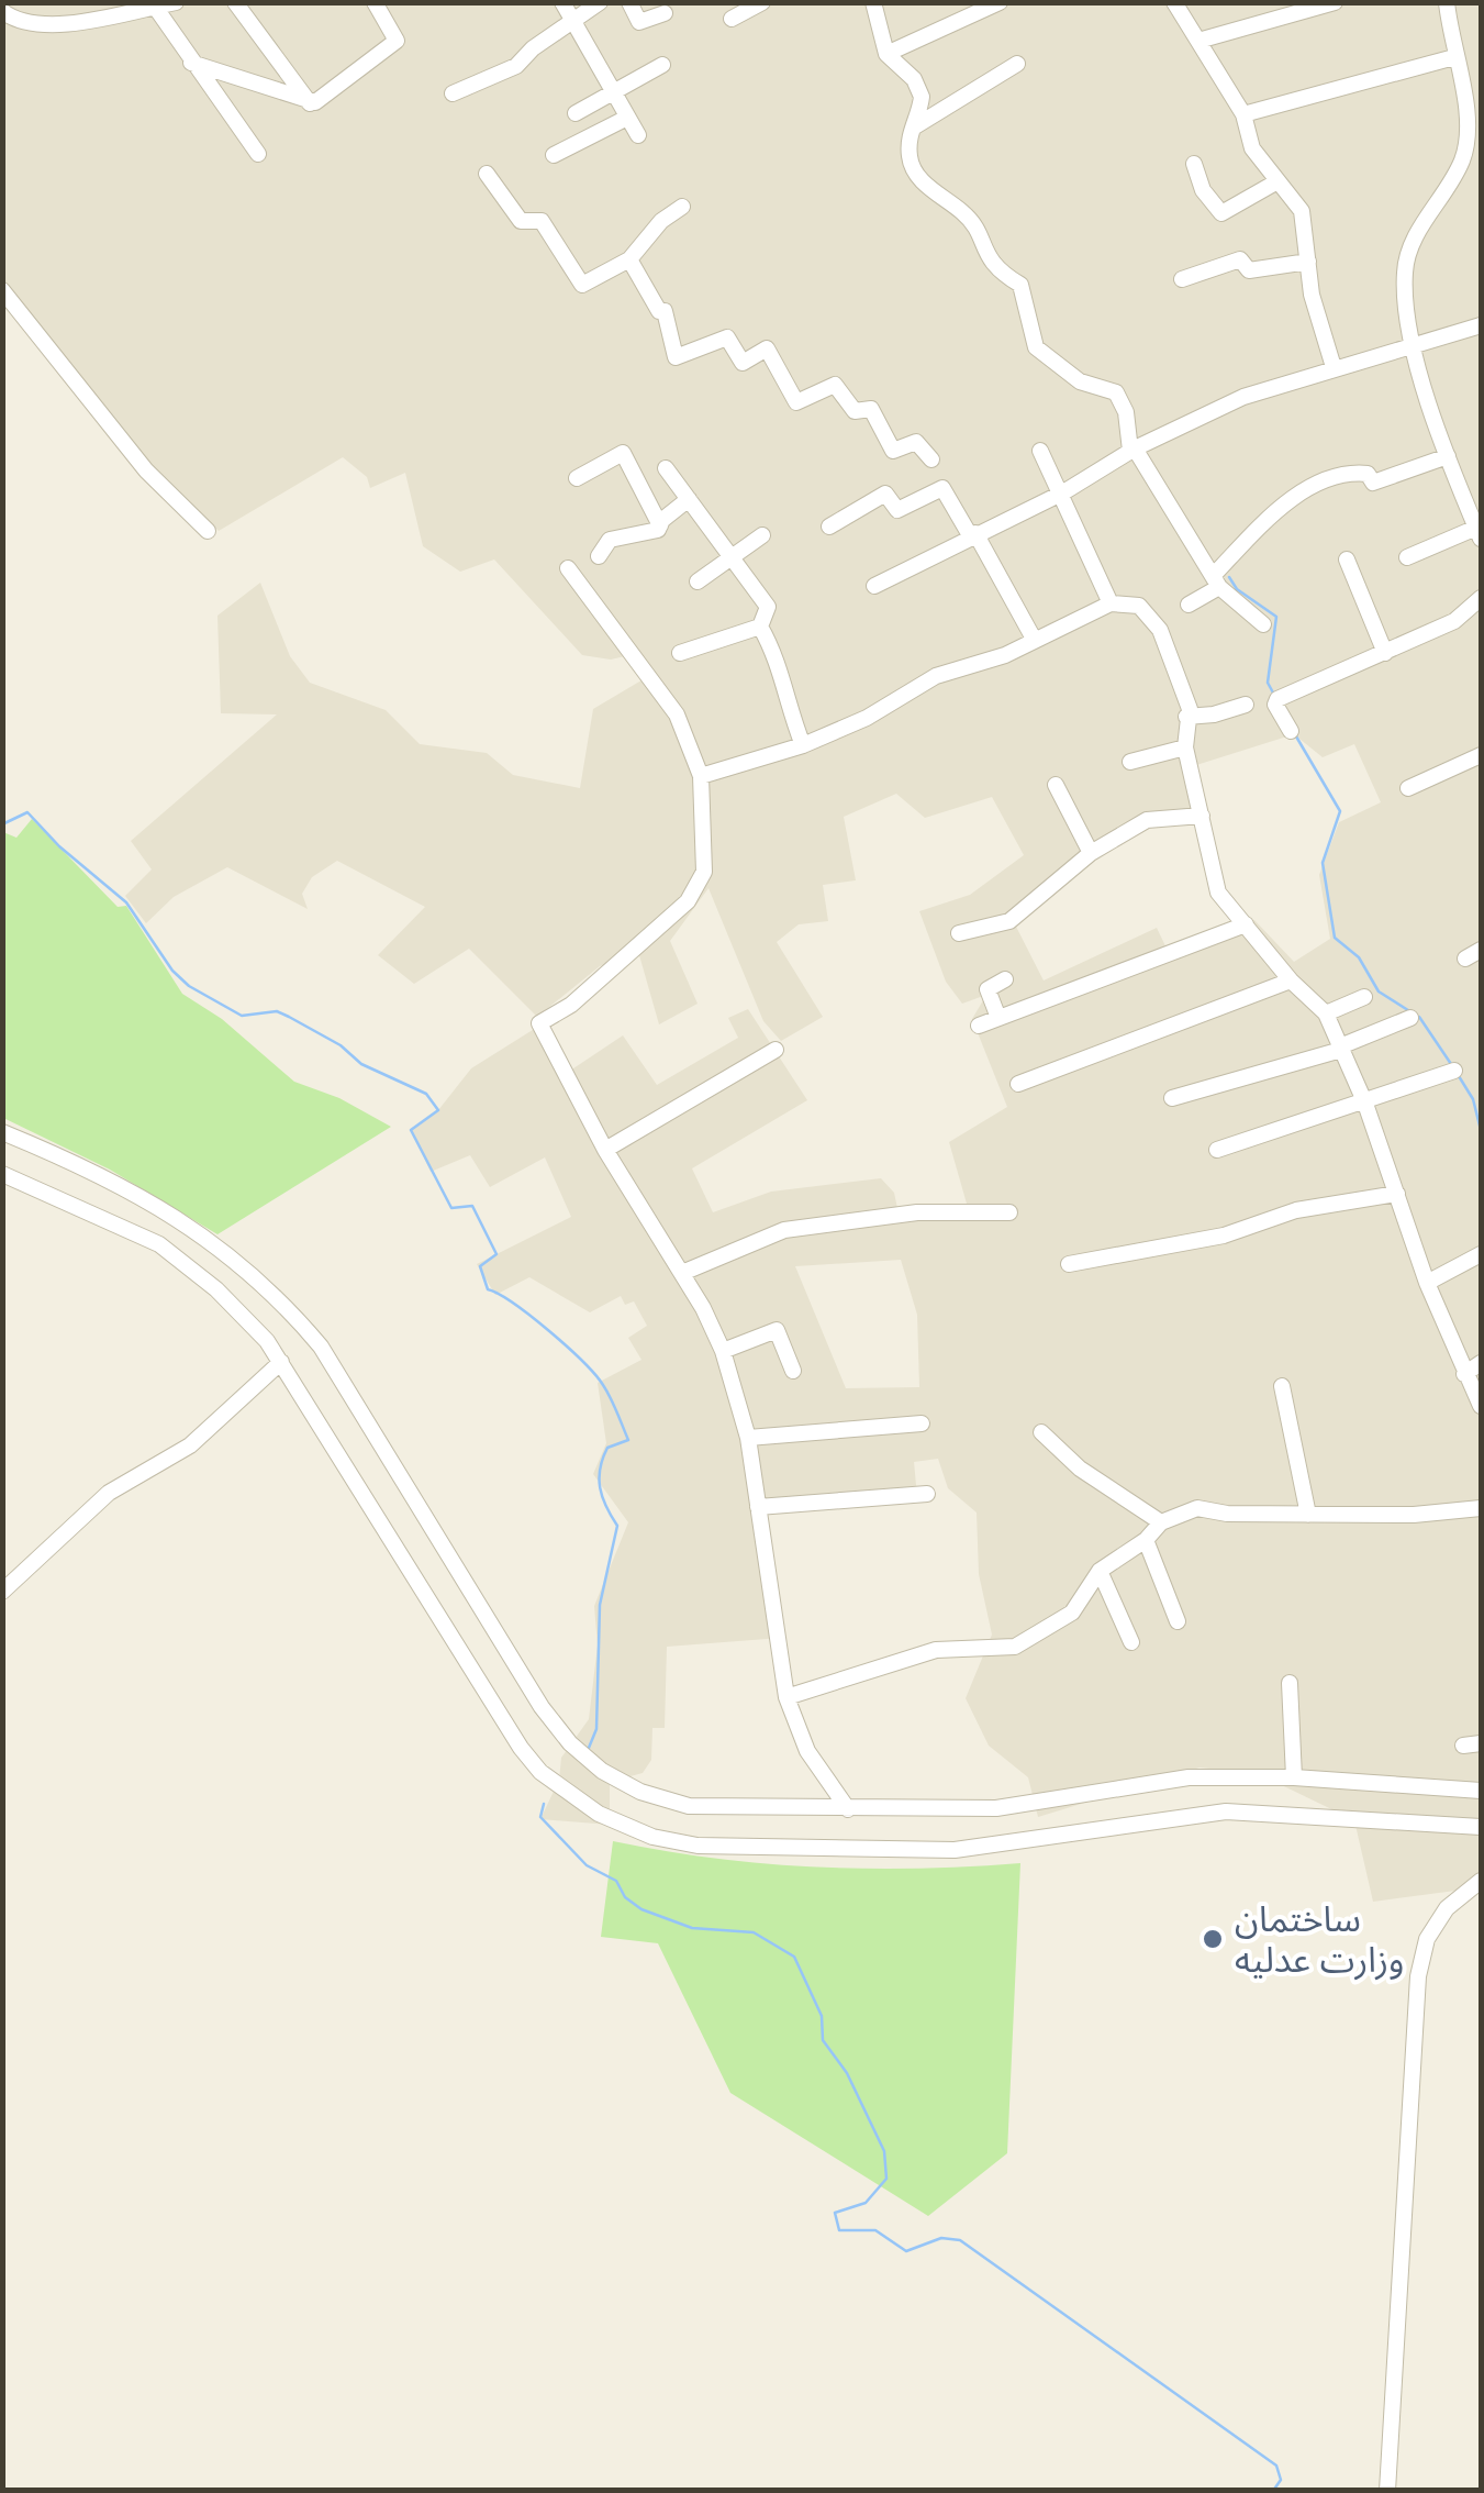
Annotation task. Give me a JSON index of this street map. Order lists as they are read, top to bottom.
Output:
{
  "places": ["ساختمان وزارت عدلیه"]
}
